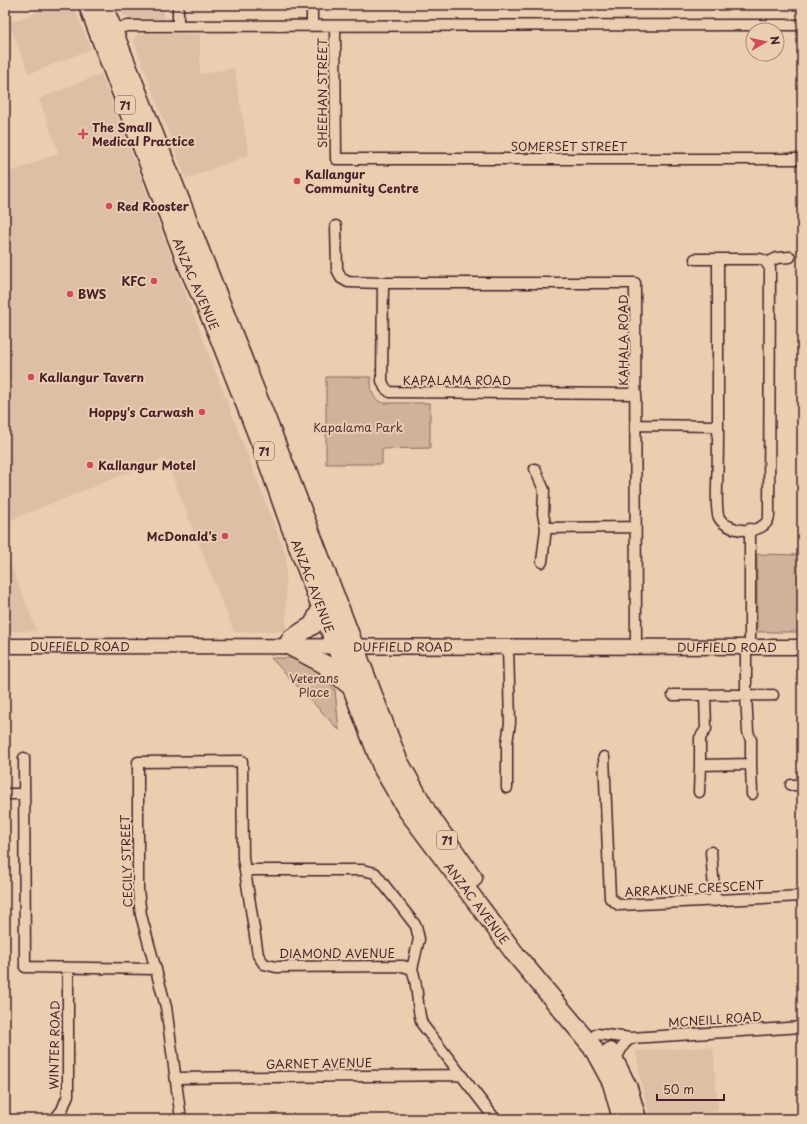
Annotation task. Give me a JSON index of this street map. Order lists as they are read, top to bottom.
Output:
{
  "streets": {
    "highway": ["71", "ANZAC AVENUE"],
    "street": [
      "SHEEHAN STREET",
      "SOMERSET STREET",
      "KAHALA ROAD",
      "KAPALAMA ROAD",
      "DUFFIELD ROAD",
      "CECILY STREET",
      "ARRAKUNE CRESCENT",
      "DIAMOND AVENUE",
      "MCNEILL ROAD",
      "WINTER ROAD",
      "GARNET AVENUE"
    ]
  },
  "crossings": [
    ["SHEEHAN STREET", "SOMERSET STREET"],
    ["ANZAC AVENUE", "DUFFIELD ROAD"],
    ["ANZAC AVENUE", "MCNEILL ROAD"],
    ["KAHALA ROAD", "KAPALAMA ROAD"],
    ["KAHALA ROAD", "DUFFIELD ROAD"],
    ["CECILY STREET", "DIAMOND AVENUE"],
    ["CECILY STREET", "GARNET AVENUE"]
  ],
  "parks": ["Kapalama Park", "Veterans Place"],
  "places": {
    "health": ["The Small Medical Practice"],
    "other": [
      "Kallangur Community Centre",
      "Red Rooster",
      "KFC",
      "BWS",
      "Kallangur Tavern",
      "Hoppy's Carwash",
      "Kallangur Motel",
      "McDonald's"
    ]
  },
  "scale_bar": "50 m",
  "north": "right"
}
